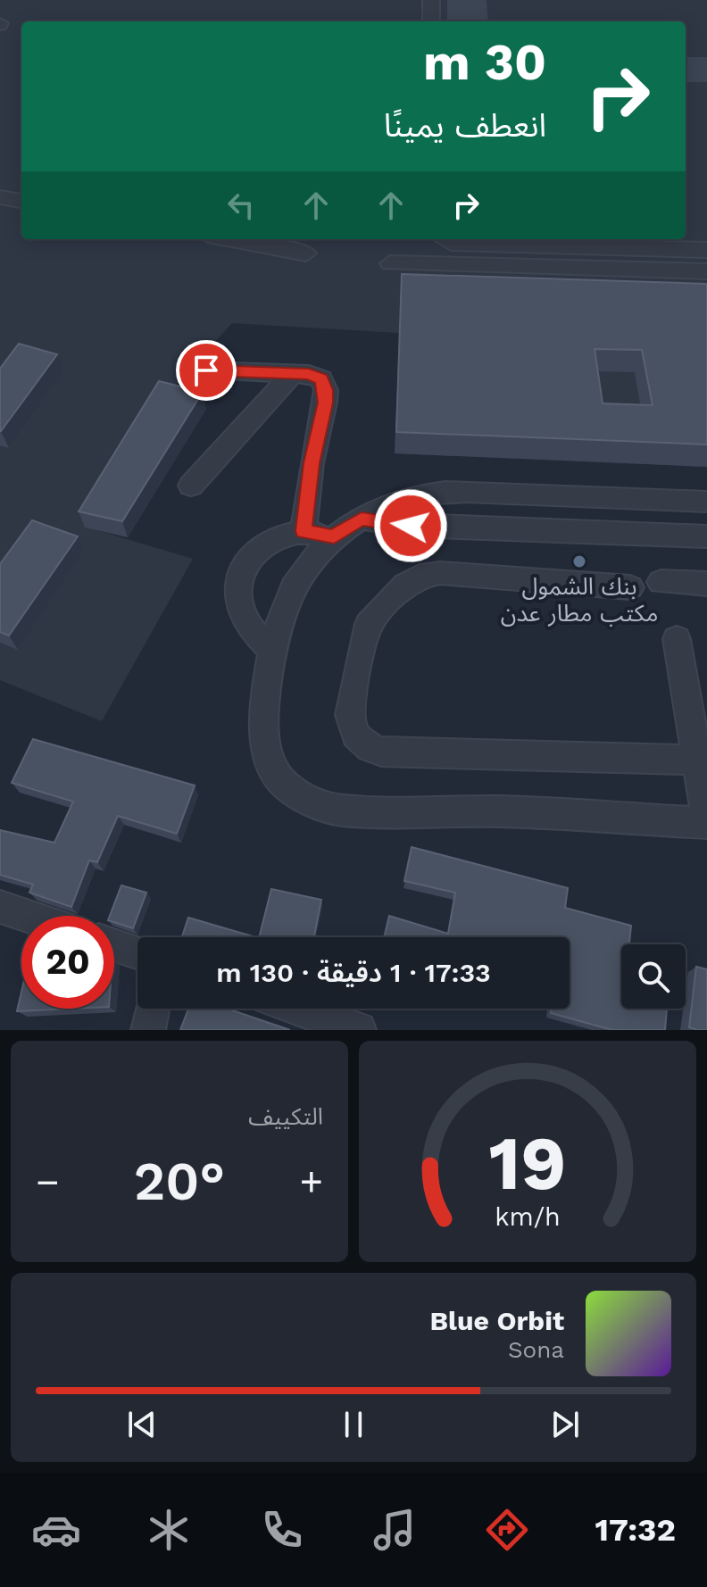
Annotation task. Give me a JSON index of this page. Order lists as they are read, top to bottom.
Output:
{
  "places": ["بنك الشمول مكتب مطار عدن"],
  "page": {
    "turn": ["30 m", "انعطف يمينًا"],
    "limit": "20",
    "trip": "17:33 · 1 دقيقة · 130 m",
    "tile": "التكييف",
    "heat": ["−", "20°", "+"],
    "song": ["Blue Orbit", "Sona"],
    "tabs": "17:32",
    "gauge": ["19", "km/h"]
  }
}
